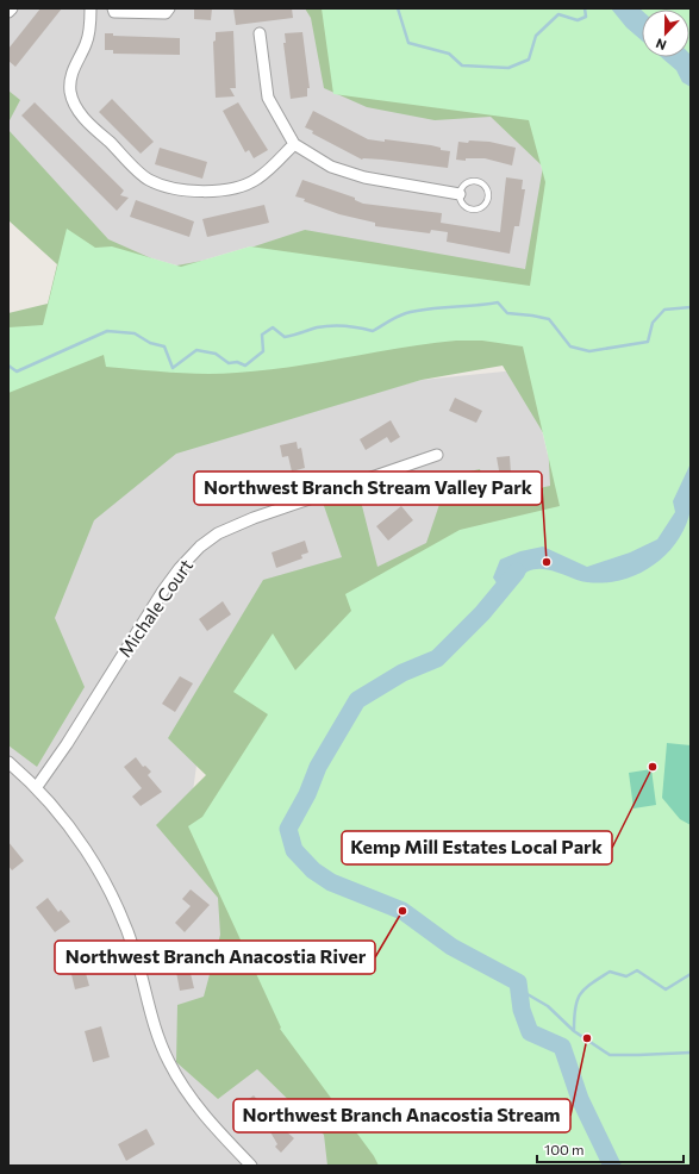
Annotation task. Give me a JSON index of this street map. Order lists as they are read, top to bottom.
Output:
{
  "streets": {
    "street": ["Michale Court"]
  },
  "places": [
    "Northwest Branch Stream Valley Park",
    "Kemp Mill Estates Local Park",
    "Northwest Branch Anacostia River",
    "Northwest Branch Anacostia Stream"
  ],
  "scale_bar": "100 m",
  "north": "bottom"
}
